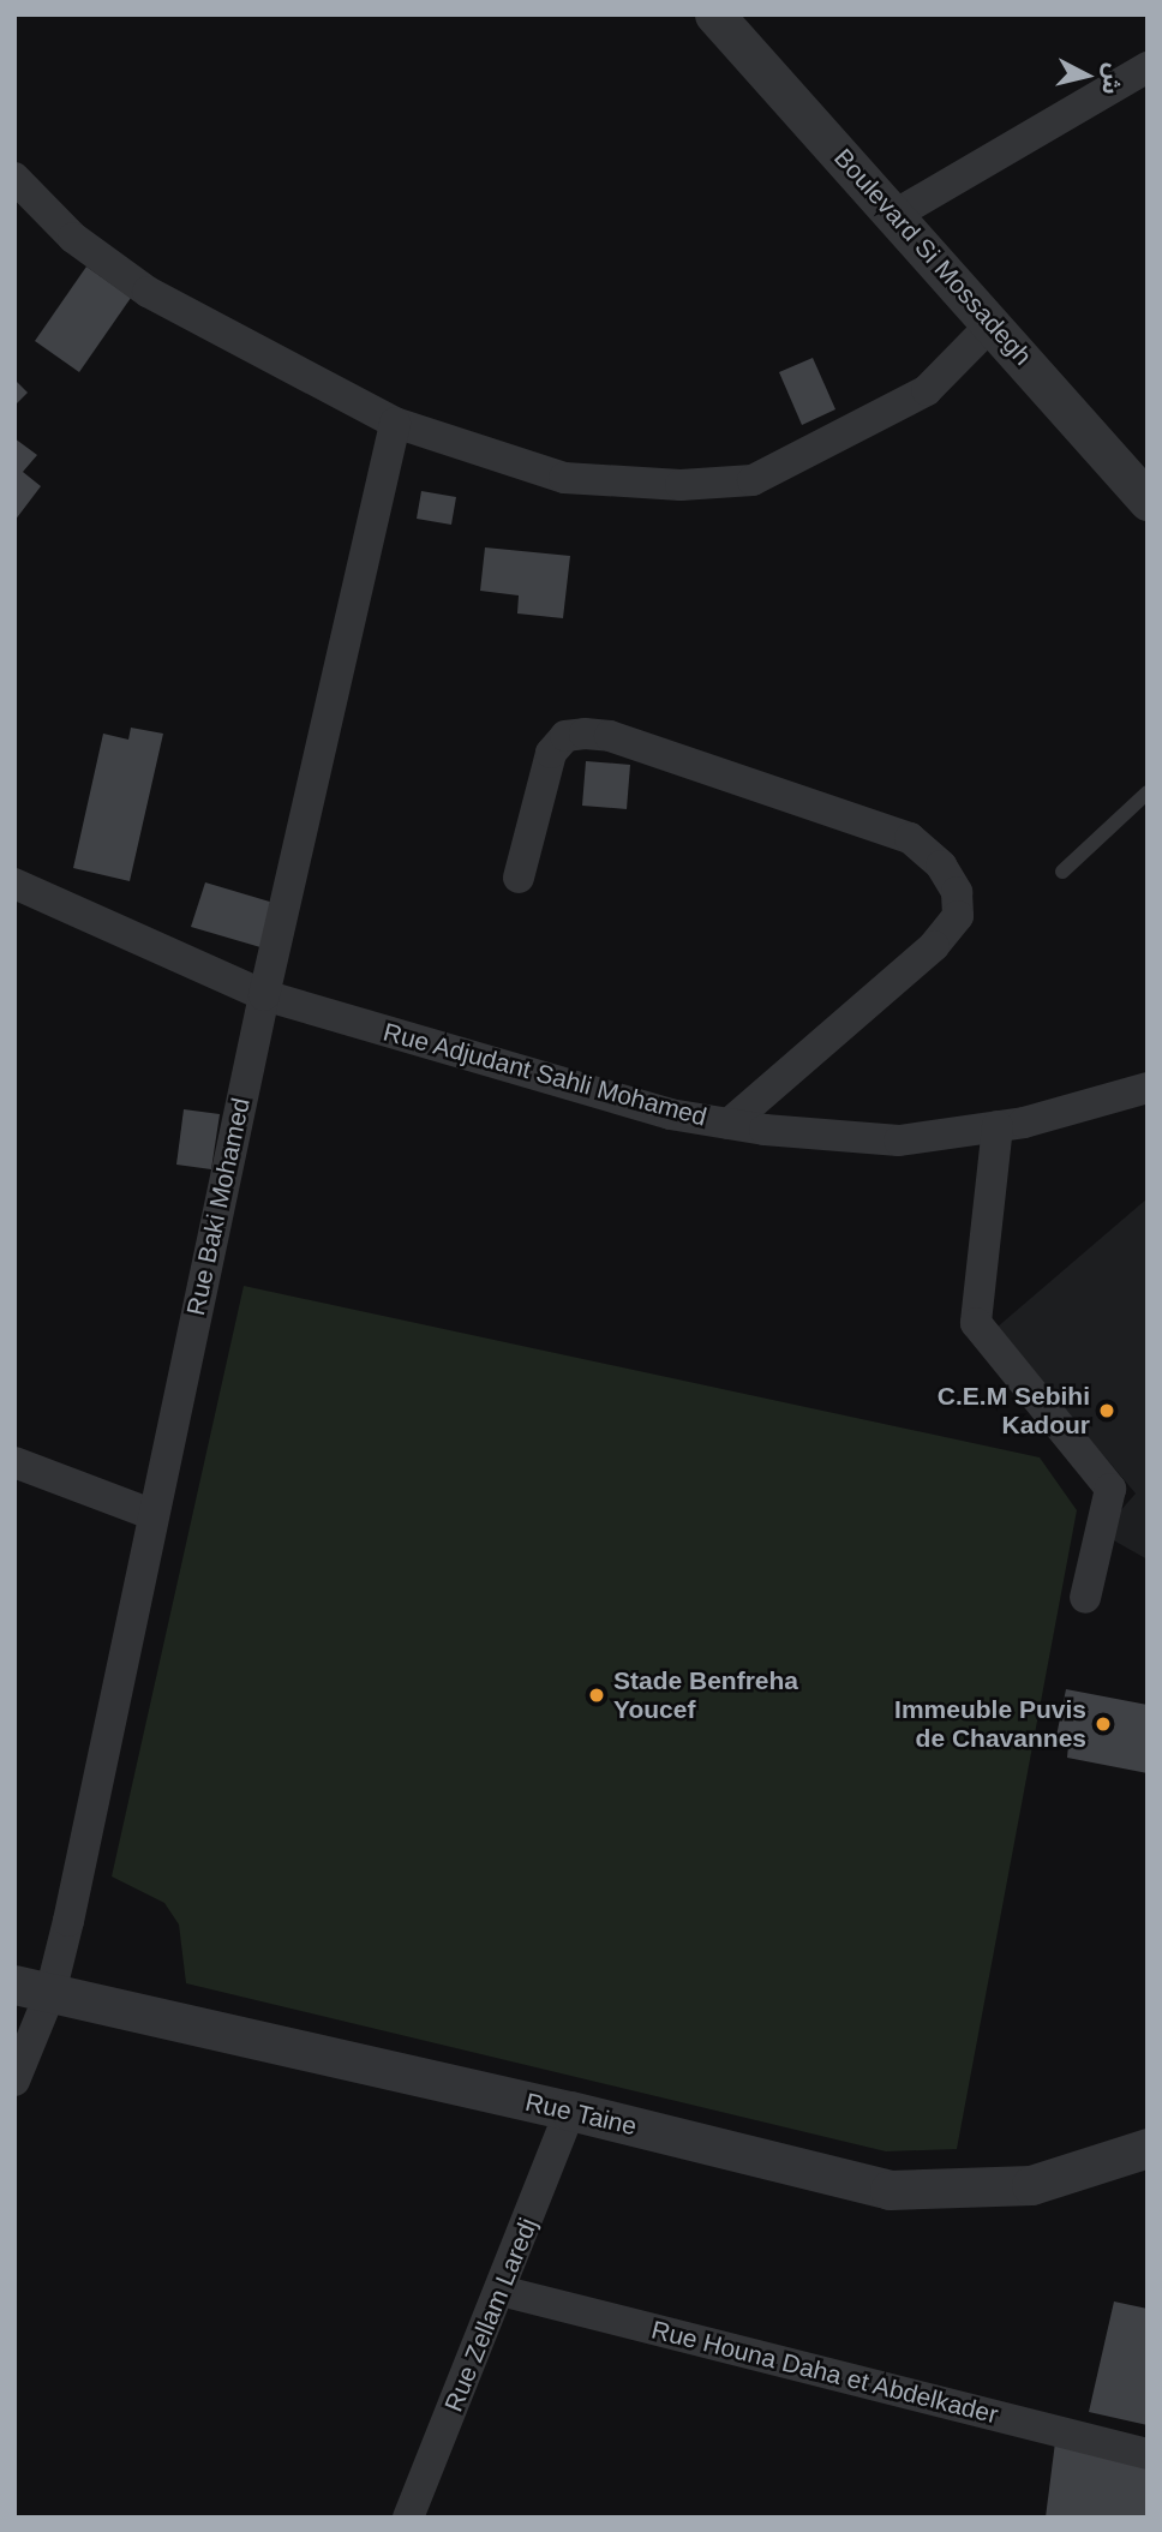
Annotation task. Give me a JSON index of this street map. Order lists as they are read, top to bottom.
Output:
{
  "streets": {
    "street": [
      "Boulevard Si Mossadegh",
      "Rue Adjudant Sahli Mohamed",
      "Rue Baki Mohamed",
      "Rue Taine",
      "Rue Zellam Laredj",
      "Rue Houna Daha et Abdelkader"
    ]
  },
  "crossings": [
    ["Rue Adjudant Sahli Mohamed", "Rue Baki Mohamed"],
    ["Rue Baki Mohamed", "Rue Taine"],
    ["Rue Taine", "Rue Zellam Laredj"],
    ["Rue Zellam Laredj", "Rue Houna Daha et Abdelkader"]
  ],
  "places": ["C.E.M Sebihi Kadour", "Stade Benfreha Youcef", "Immeuble Puvis de Chavannes"],
  "north": "right"
}
